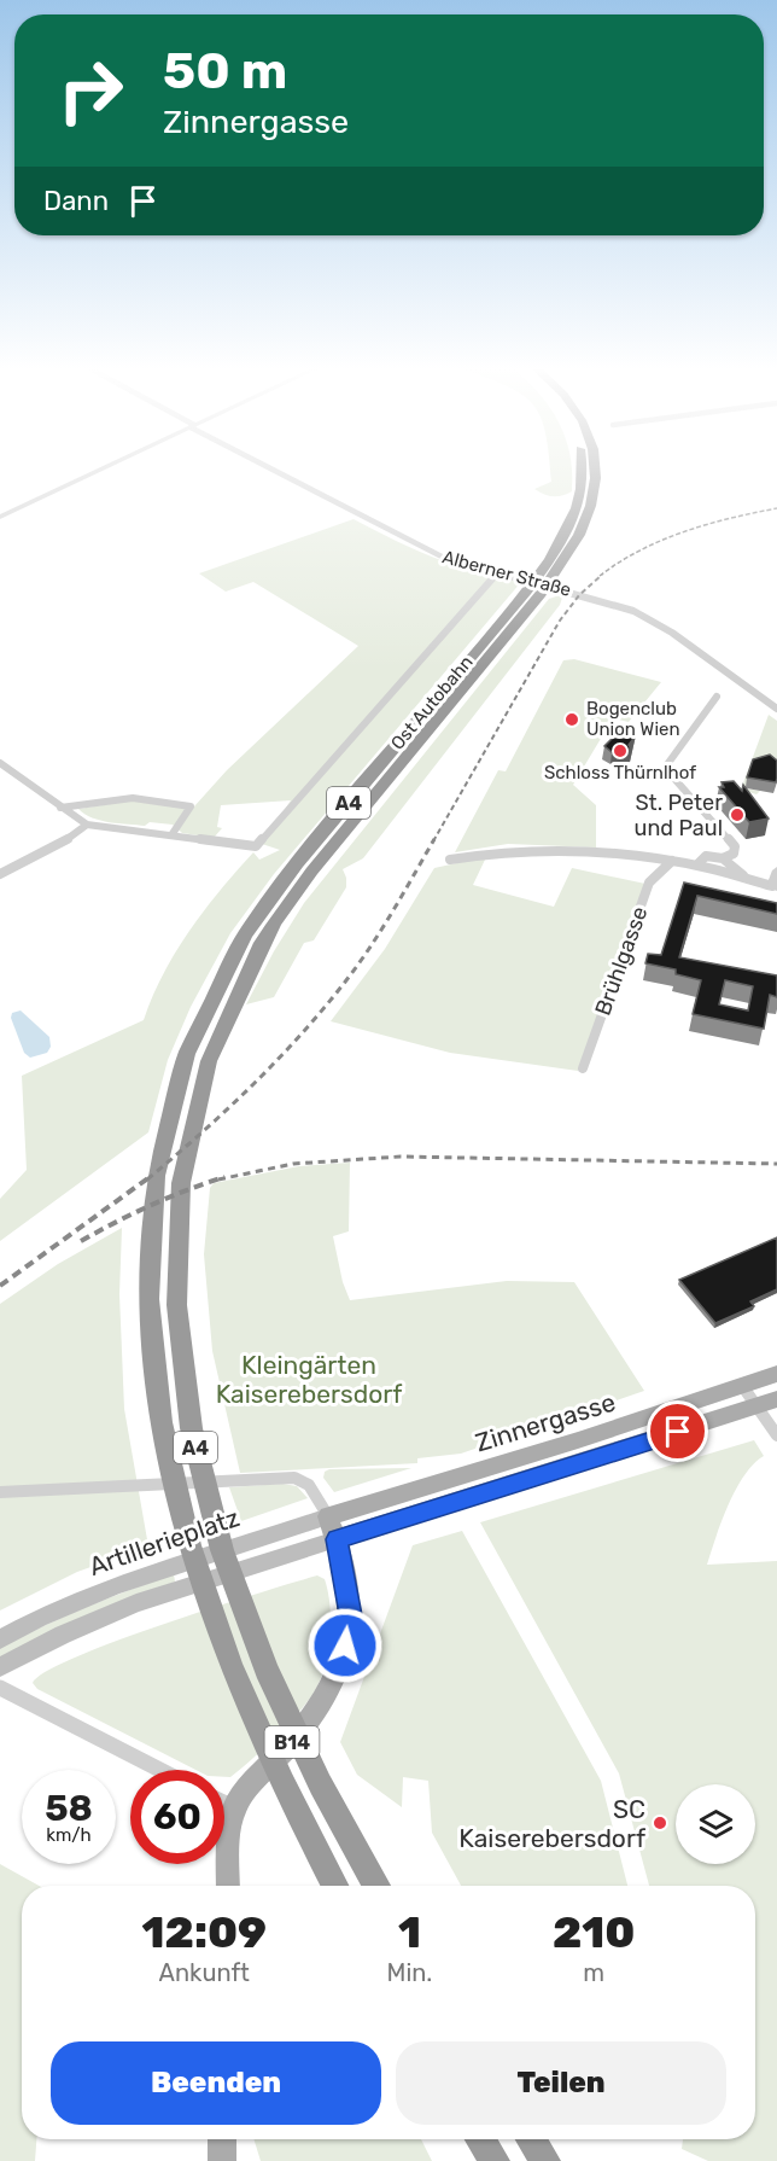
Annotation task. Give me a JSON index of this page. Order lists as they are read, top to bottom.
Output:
{
  "streets": {
    "highway": ["Ost Autobahn", "A4"],
    "main road": ["Zinnergasse", "Artillerieplatz", "B14"],
    "street": ["Alberner Straße", "Brühlgasse"]
  },
  "crossings": [
    ["Zinnergasse", "Artillerieplatz"],
    ["Zinnergasse", "B14"],
    ["Artillerieplatz", "B14"]
  ],
  "parks": ["Kleingärten Kaiserebersdorf"],
  "places": [
    "Bogenclub Union Wien",
    "Schloss Thürnlhof",
    "St. Peter und Paul",
    "SC Kaiserebersdorf"
  ],
  "page": {
    "turn": ["50 m", "Zinnergasse"],
    "then": "Dann",
    "speed": "58 km/h",
    "limit": "60",
    "eta": [
      "12:09",
      "Ankunft",
      "1",
      "Min.",
      "210",
      "m"
    ],
    "buttons": ["Beenden", "Teilen"]
  }
}
